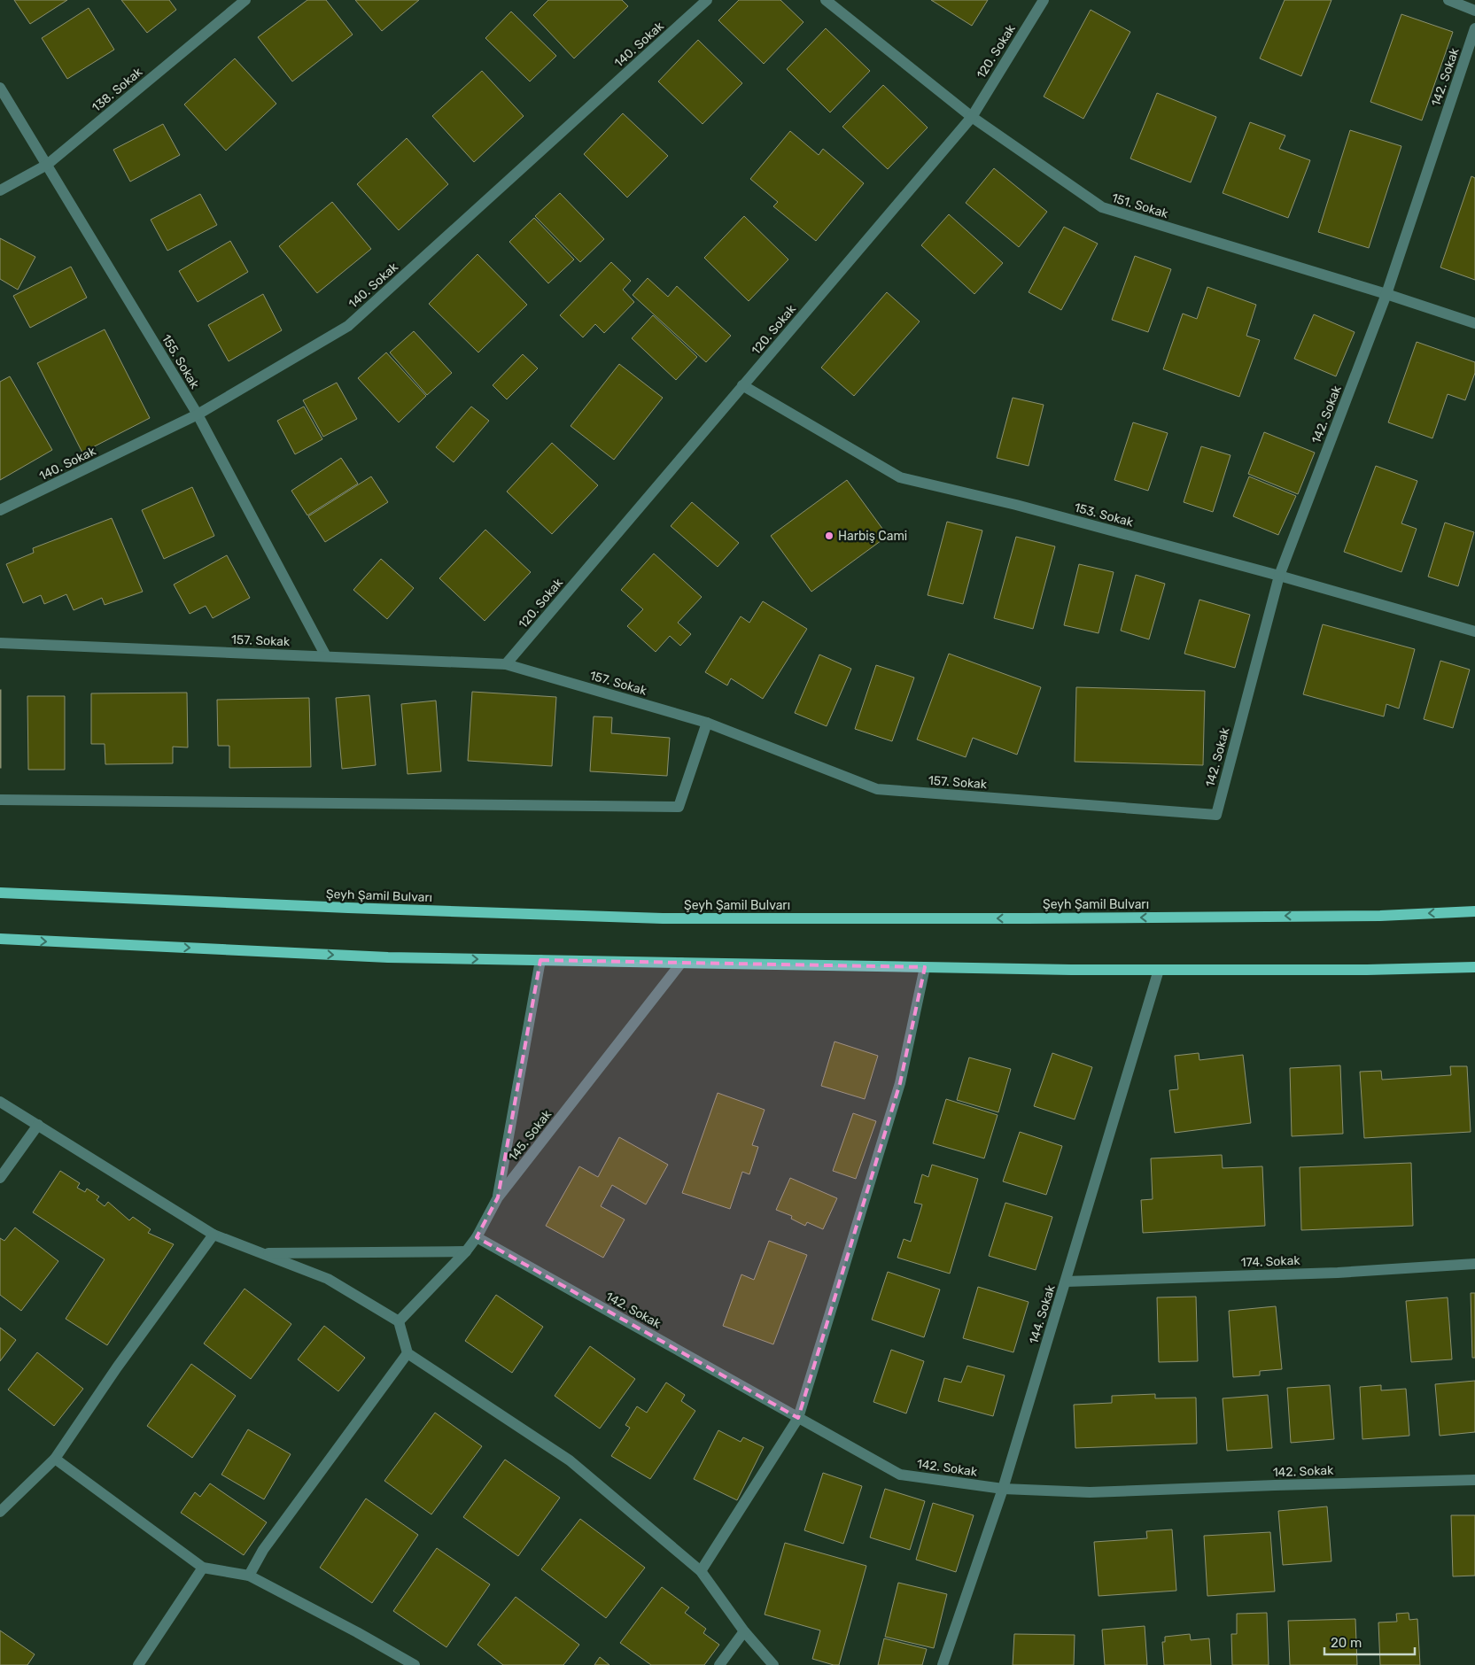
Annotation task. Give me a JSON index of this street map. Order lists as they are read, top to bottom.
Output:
{
  "streets": {
    "main road": ["Şeyh Şamil Bulvarı"],
    "street": [
      "140. Sokak",
      "120. Sokak",
      "142. Sokak",
      "138. Sokak",
      "151. Sokak",
      "155. Sokak",
      "153. Sokak",
      "157. Sokak",
      "145. Sokak",
      "174. Sokak",
      "144. Sokak"
    ]
  },
  "crossings": [
    ["140. Sokak", "155. Sokak"],
    ["120. Sokak", "151. Sokak"],
    ["120. Sokak", "153. Sokak"],
    ["120. Sokak", "157. Sokak"],
    ["142. Sokak", "151. Sokak"],
    ["142. Sokak", "153. Sokak"],
    ["142. Sokak", "157. Sokak"],
    ["142. Sokak", "145. Sokak"],
    ["142. Sokak", "144. Sokak"],
    ["138. Sokak", "155. Sokak"],
    ["155. Sokak", "157. Sokak"],
    ["174. Sokak", "144. Sokak"]
  ],
  "places": ["Harbiş Cami"],
  "scale_bar": "20 m"
}
